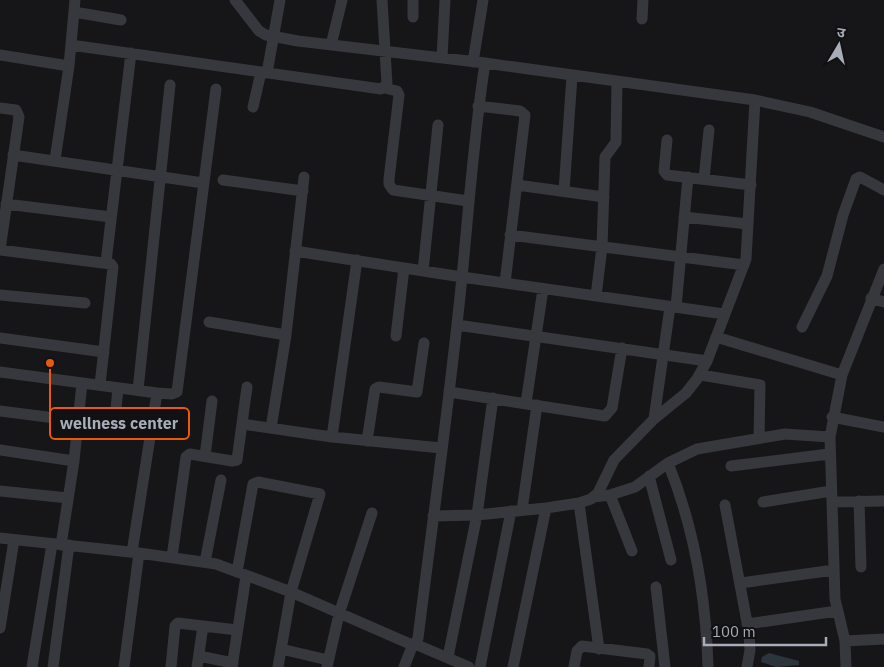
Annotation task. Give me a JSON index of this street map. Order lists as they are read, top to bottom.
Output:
{
  "places": ["wellness center"],
  "scale_bar": "100 m",
  "north": "top"
}
